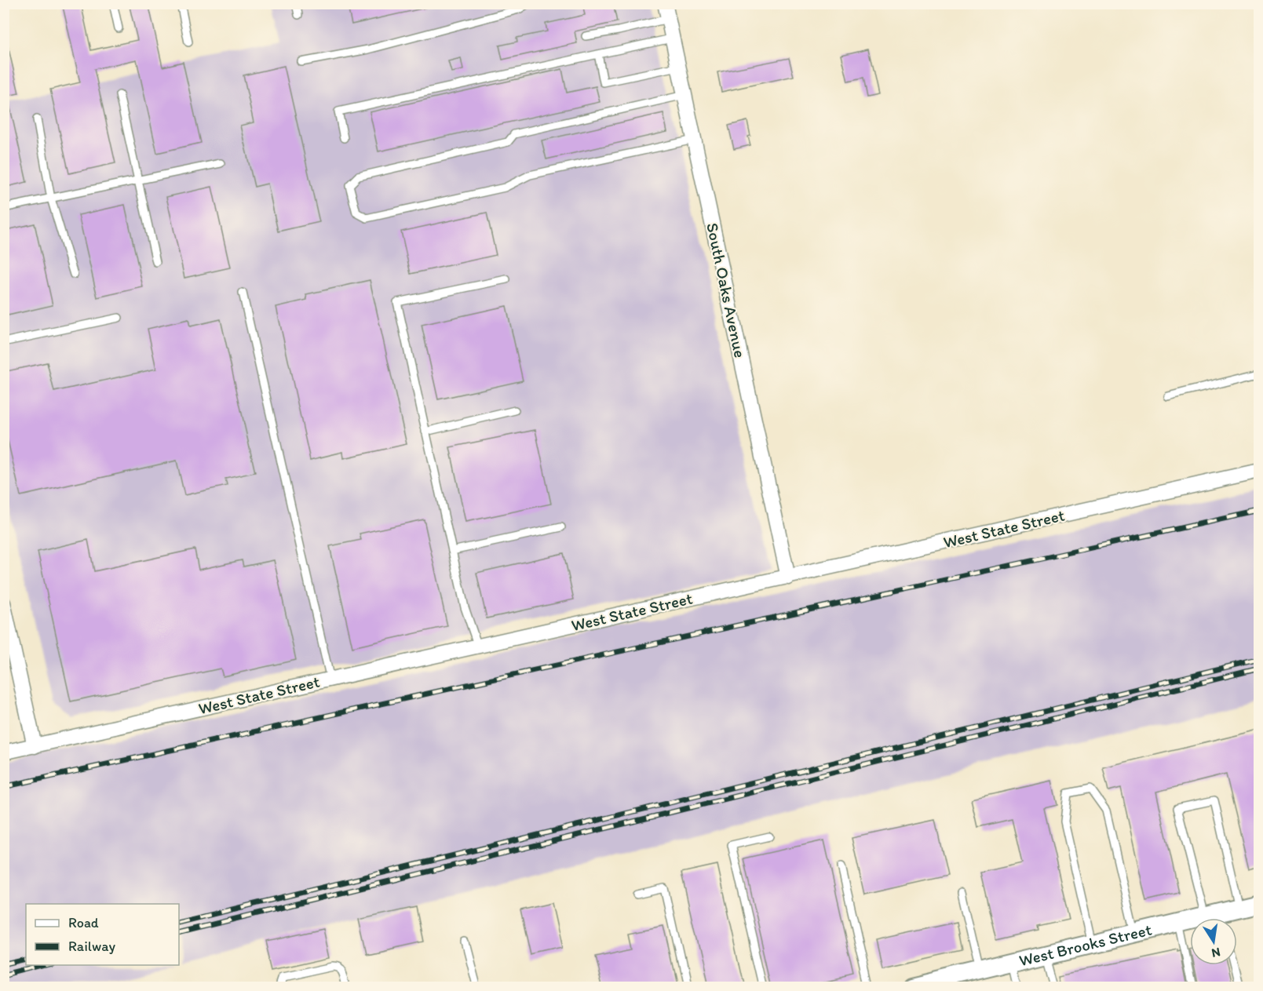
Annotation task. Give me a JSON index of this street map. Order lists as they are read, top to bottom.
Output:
{
  "streets": {
    "street": ["South Oaks Avenue", "West State Street", "West Brooks Street"]
  },
  "crossings": [
    ["South Oaks Avenue", "West State Street"]
  ],
  "legend": ["Road", "Railway"],
  "north": "bottom"
}
